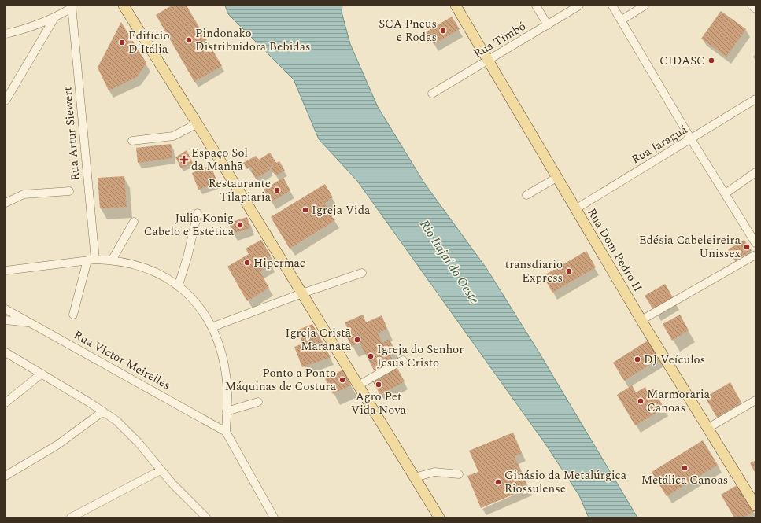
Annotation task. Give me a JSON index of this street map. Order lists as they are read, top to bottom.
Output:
{
  "streets": {
    "main road": ["Rua Dom Pedro II"],
    "street": [
      "Rua Timbó",
      "Rua Artur Siewert",
      "Rua Jaraguá",
      "Rua Victor Meirelles"
    ]
  },
  "crossings": [
    ["Rua Timbó", "Rua Dom Pedro II"],
    ["Rua Jaraguá", "Rua Dom Pedro II"]
  ],
  "water": ["Rio Itajaí do Oeste"],
  "places": {
    "other": [
      "SCA Pneus e Rodas",
      "Pindonako Distribuidora Bebidas",
      "Edifício D'Itália",
      "CIDASC",
      "Restaurante Tilapiaria",
      "Igreja Vida",
      "Julia Konig Cabelo e Estética",
      "Edésia Cabeleireira Unissex",
      "Hipermac",
      "transdiario Express",
      "Igreja Cristã Maranata",
      "Igreja do Senhor Jesus Cristo",
      "DJ Veículos",
      "Ponto a Ponto Máquinas de Costura",
      "Agro Pet Vida Nova",
      "Marmoraria Canoas",
      "Metálica Canoas",
      "Ginásio da Metalúrgica Riossulense"
    ],
    "health": ["Espaço Sol da Manhã"]
  }
}
